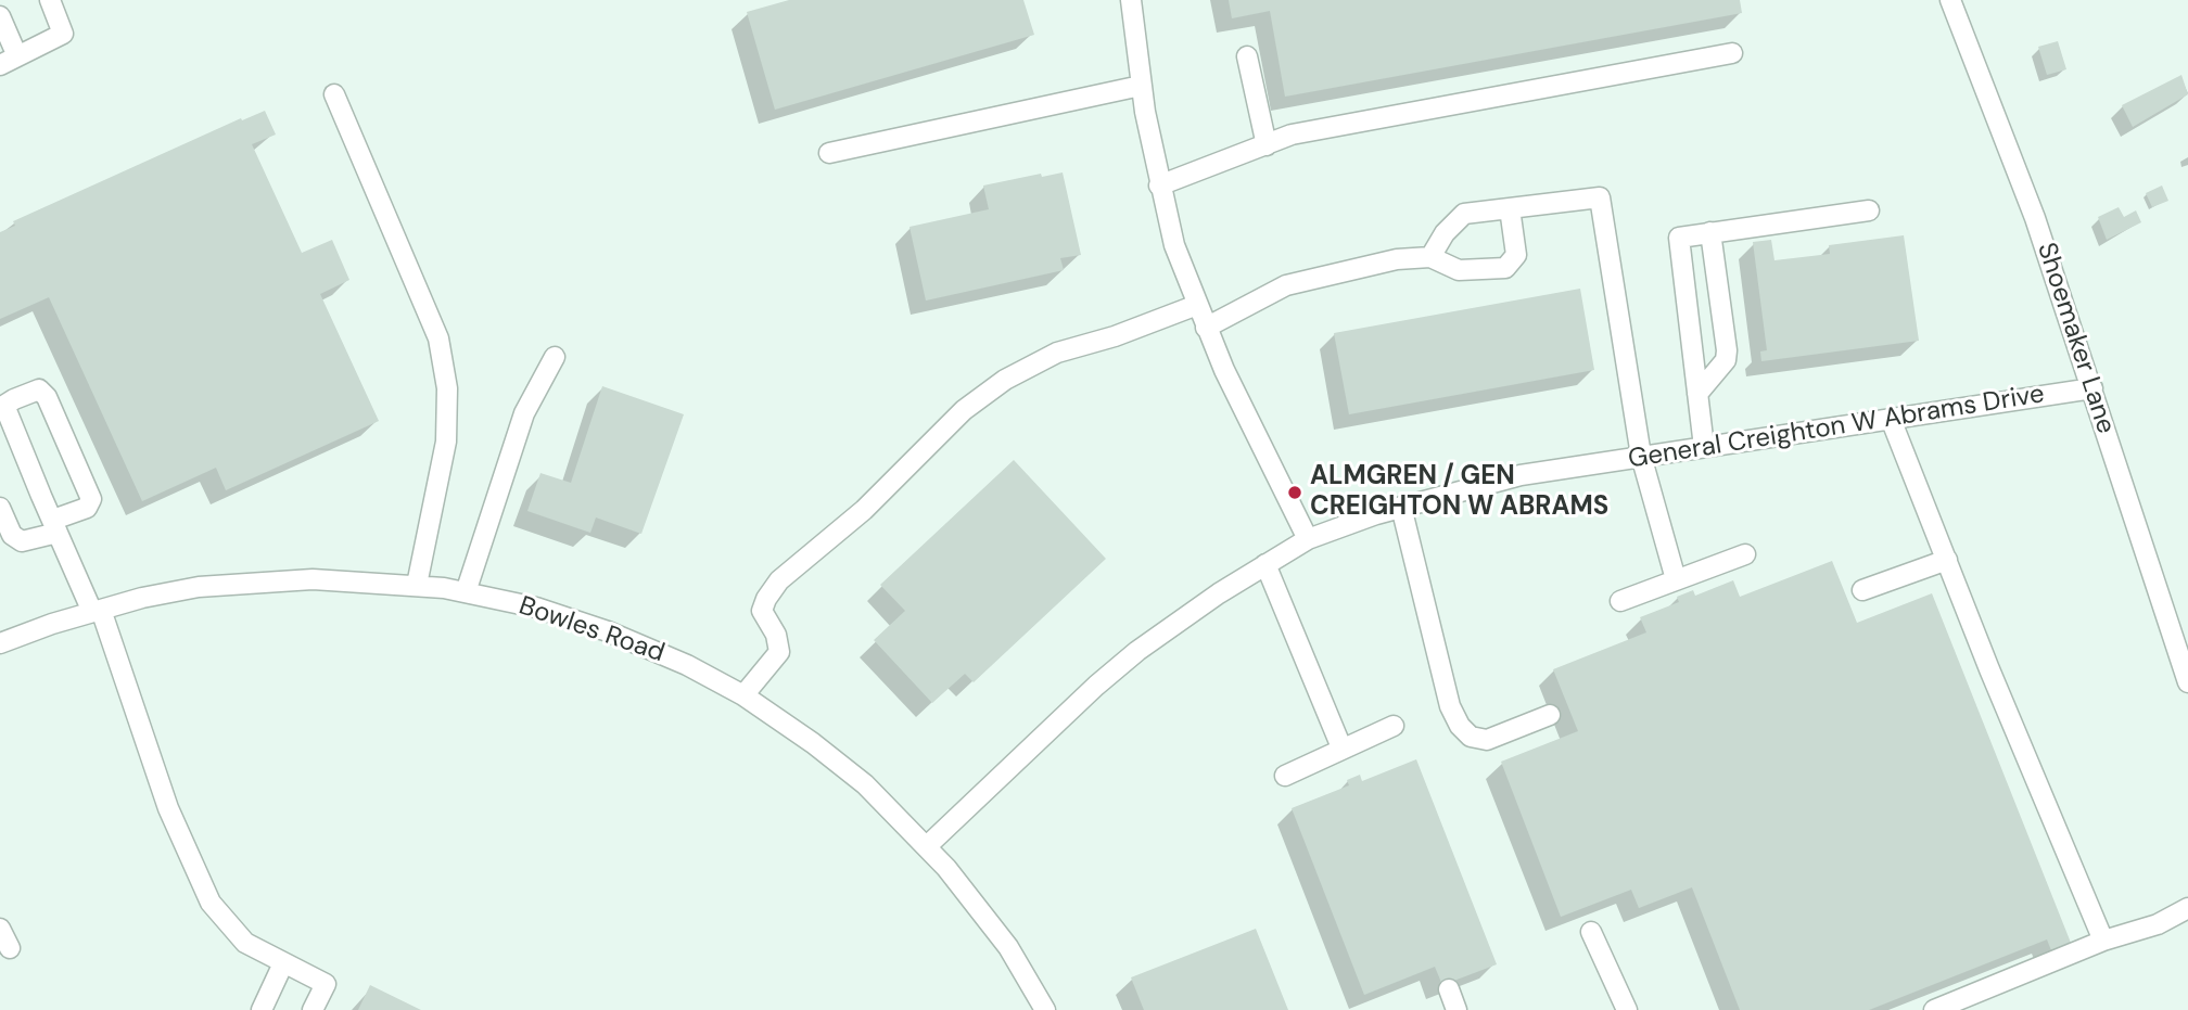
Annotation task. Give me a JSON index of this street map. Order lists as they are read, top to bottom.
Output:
{
  "streets": {
    "street": ["Shoemaker Lane", "General Creighton W Abrams Drive", "Bowles Road"]
  },
  "crossings": [
    ["Shoemaker Lane", "General Creighton W Abrams Drive"],
    ["General Creighton W Abrams Drive", "Bowles Road"]
  ],
  "places": ["ALMGREN / GEN CREIGHTON W ABRAMS"]
}
